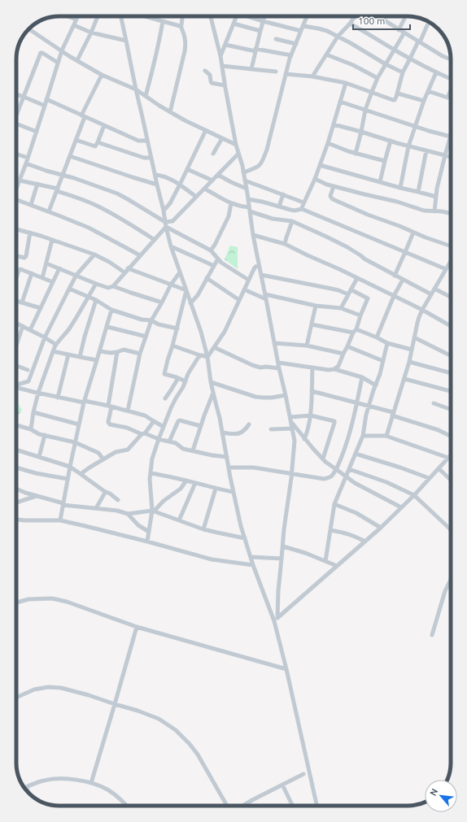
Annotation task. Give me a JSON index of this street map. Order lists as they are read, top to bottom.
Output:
{
  "scale_bar": "100 m",
  "north": "top left"
}
